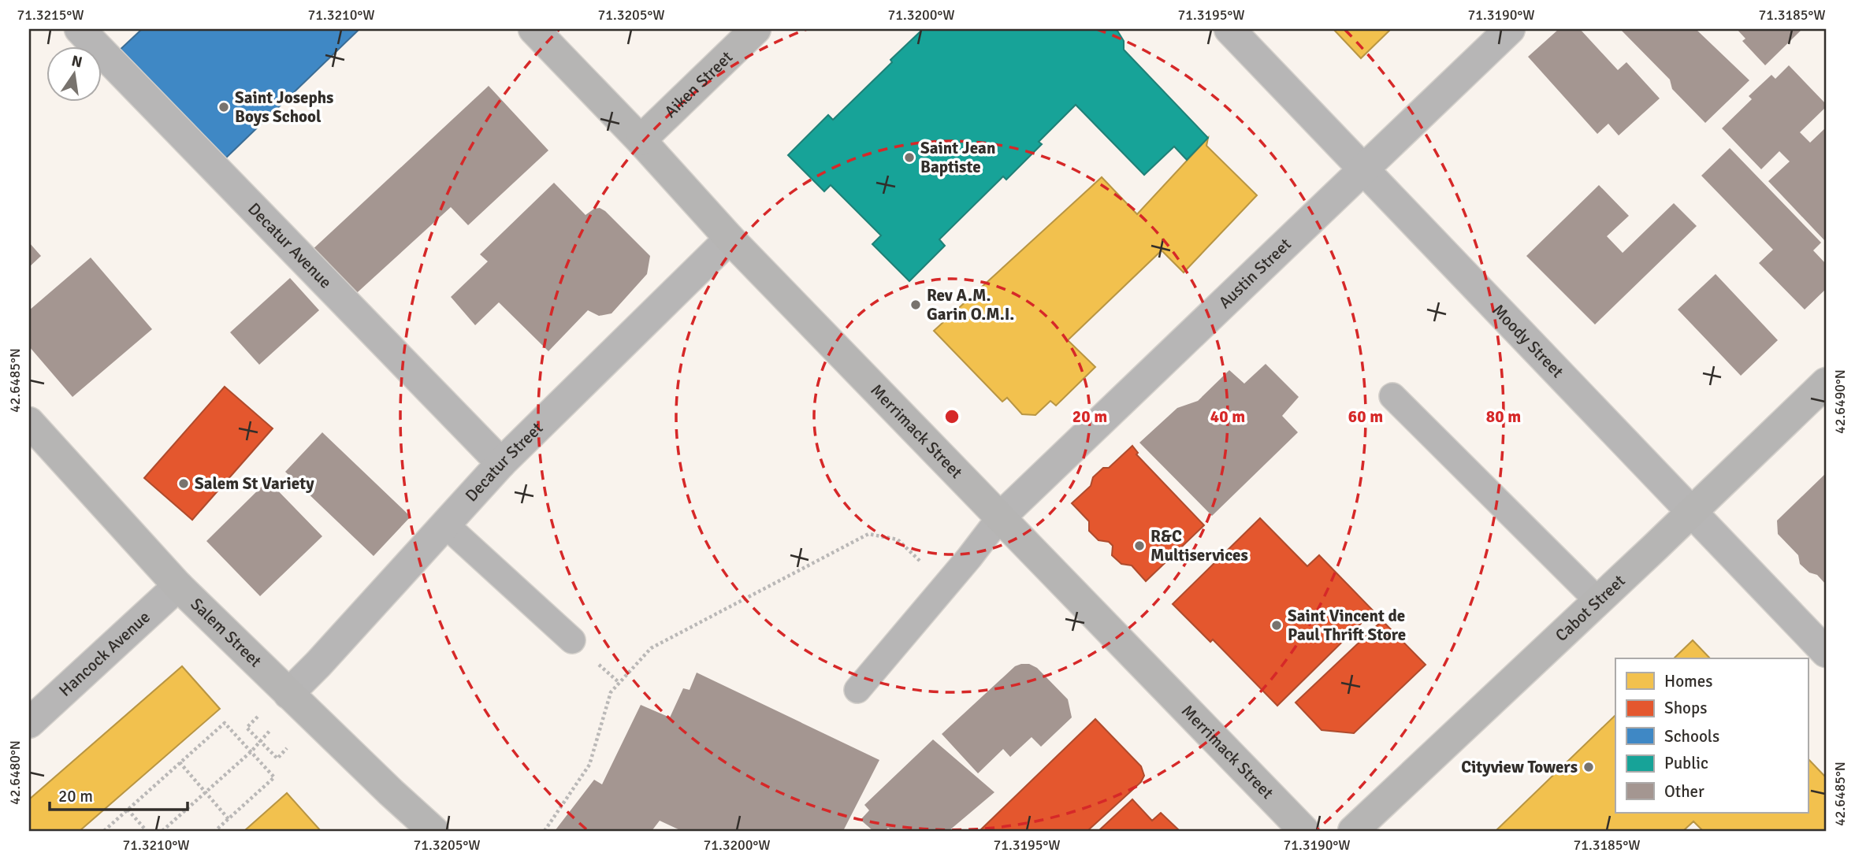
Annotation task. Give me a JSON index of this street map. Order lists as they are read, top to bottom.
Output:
{
  "streets": {
    "main road": [
      "Aiken Street",
      "Merrimack Street",
      "Cabot Street",
      "Salem Street"
    ],
    "street": [
      "Decatur Avenue",
      "Austin Street",
      "Moody Street",
      "Decatur Street",
      "Hancock Avenue"
    ]
  },
  "crossings": [
    ["Aiken Street", "Merrimack Street"],
    ["Decatur Avenue", "Decatur Street"],
    ["Austin Street", "Moody Street"],
    ["Austin Street", "Merrimack Street"],
    ["Moody Street", "Cabot Street"],
    ["Merrimack Street", "Decatur Street"],
    ["Decatur Street", "Salem Street"],
    ["Salem Street", "Hancock Avenue"]
  ],
  "places": [
    "Saint Josephs Boys School",
    "Saint Jean Baptiste",
    "Rev A.M. Garin O.M.I.",
    "Salem St Variety",
    "R&C Multiservices",
    "Saint Vincent de Paul Thrift Store",
    "Cityview Towers"
  ],
  "legend": [
    "Homes",
    "Shops",
    "Schools",
    "Public",
    "Other"
  ],
  "scale_bar": "20 m",
  "north": "top",
  "coordinates": [
    "71.3215°W",
    "71.3210°W",
    "71.3205°W",
    "71.3200°W",
    "71.3195°W",
    "71.3190°W",
    "71.3185°W",
    "42.6485°N",
    "42.6490°N",
    "42.6480°N"
  ],
  "rings": [
    "20 m",
    "40 m",
    "60 m",
    "80 m"
  ]
}
